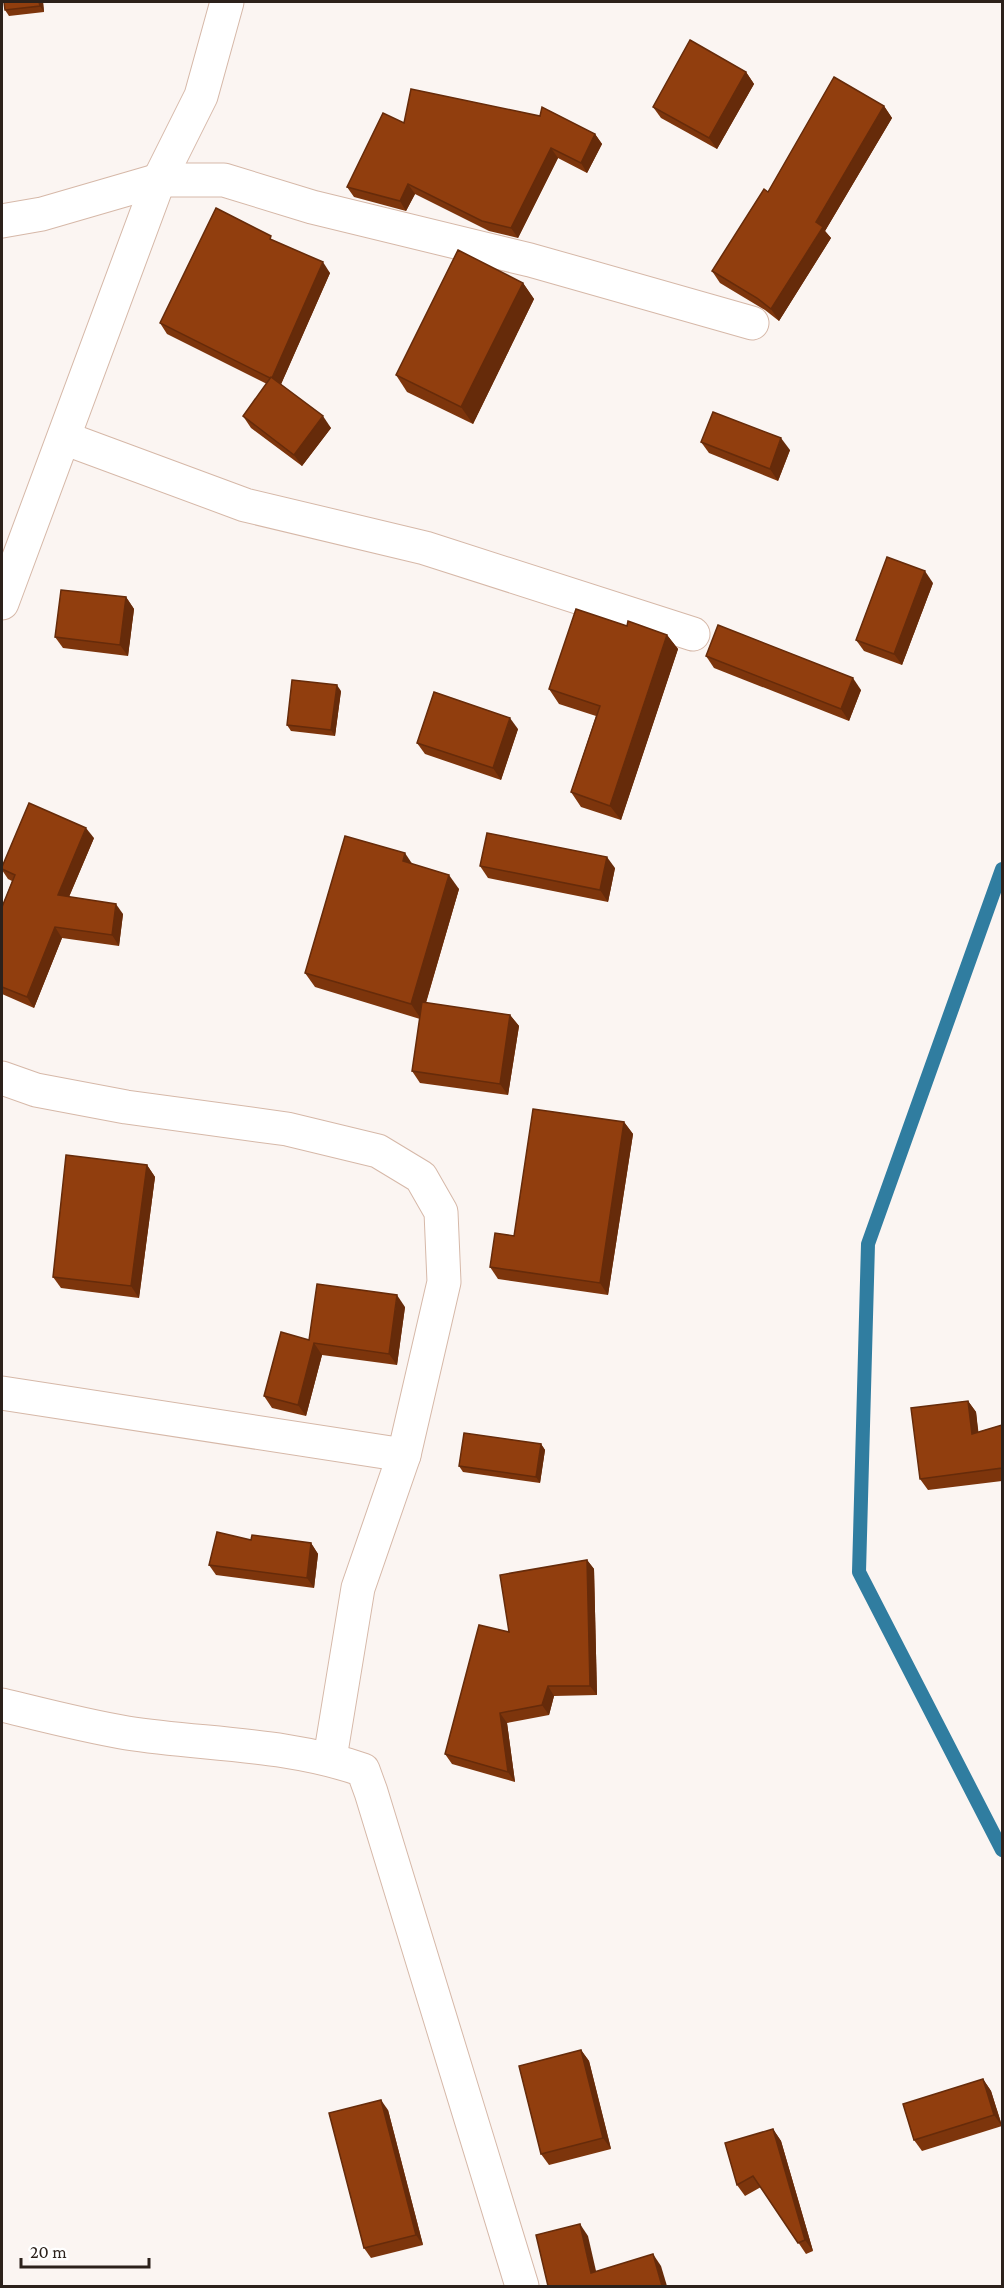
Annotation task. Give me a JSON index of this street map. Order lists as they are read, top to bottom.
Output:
{
  "scale_bar": "20 m"
}
